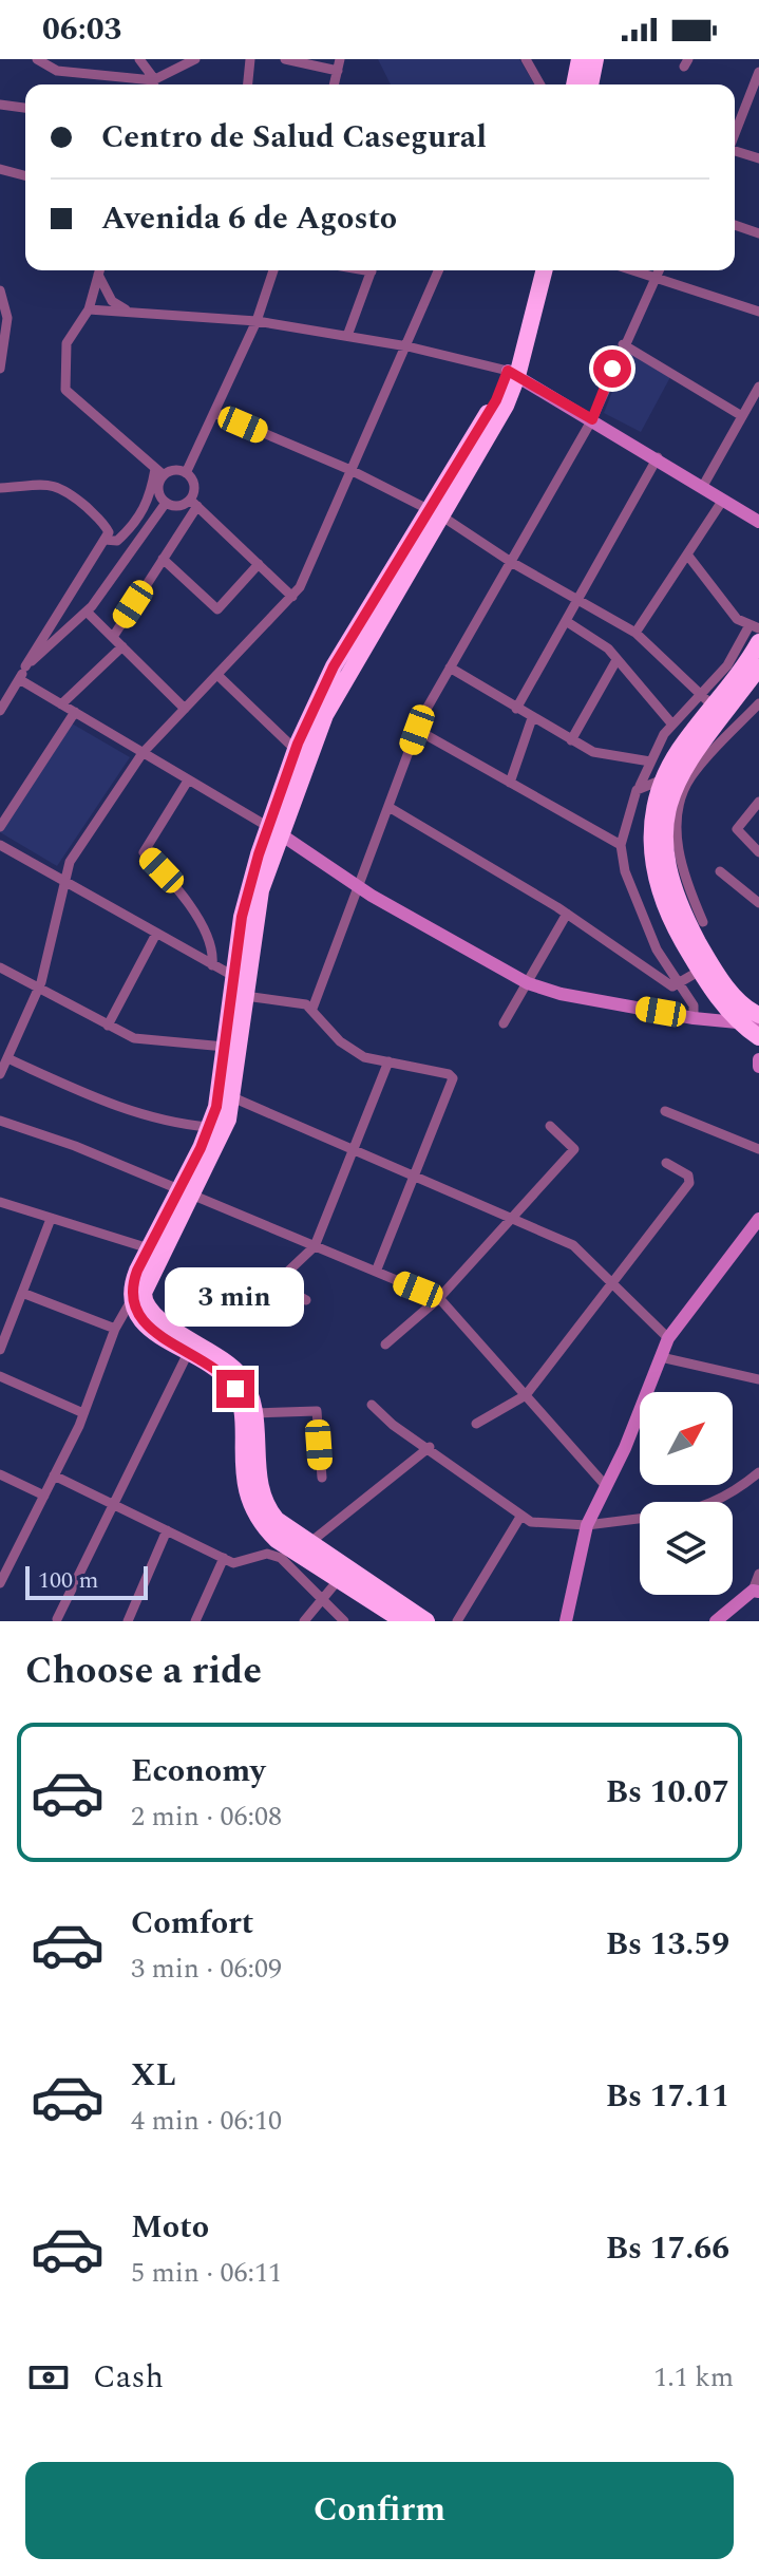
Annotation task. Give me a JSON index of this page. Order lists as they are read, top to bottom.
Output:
{
  "scale_bar": "100 m",
  "north": "top right",
  "page": {
    "status": "06:03",
    "banner": ["Centro de Salud Casegural", "Avenida 6 de Agosto"],
    "bubble": "3 min",
    "scale": "100 m",
    "heading": "Choose a ride",
    "list": [
      {
        "name": "Economy",
        "note": "2 min · 06:08",
        "value": "Bs 10.07"
      },
      {
        "name": "Comfort",
        "note": "3 min · 06:09",
        "value": "Bs 13.59"
      },
      {
        "name": "XL",
        "note": "4 min · 06:10",
        "value": "Bs 17.11"
      },
      {
        "name": "Moto",
        "note": "5 min · 06:11",
        "value": "Bs 17.66"
      }
    ],
    "pay": ["Cash", "1.1 km"],
    "buttons": "Confirm"
  }
}
